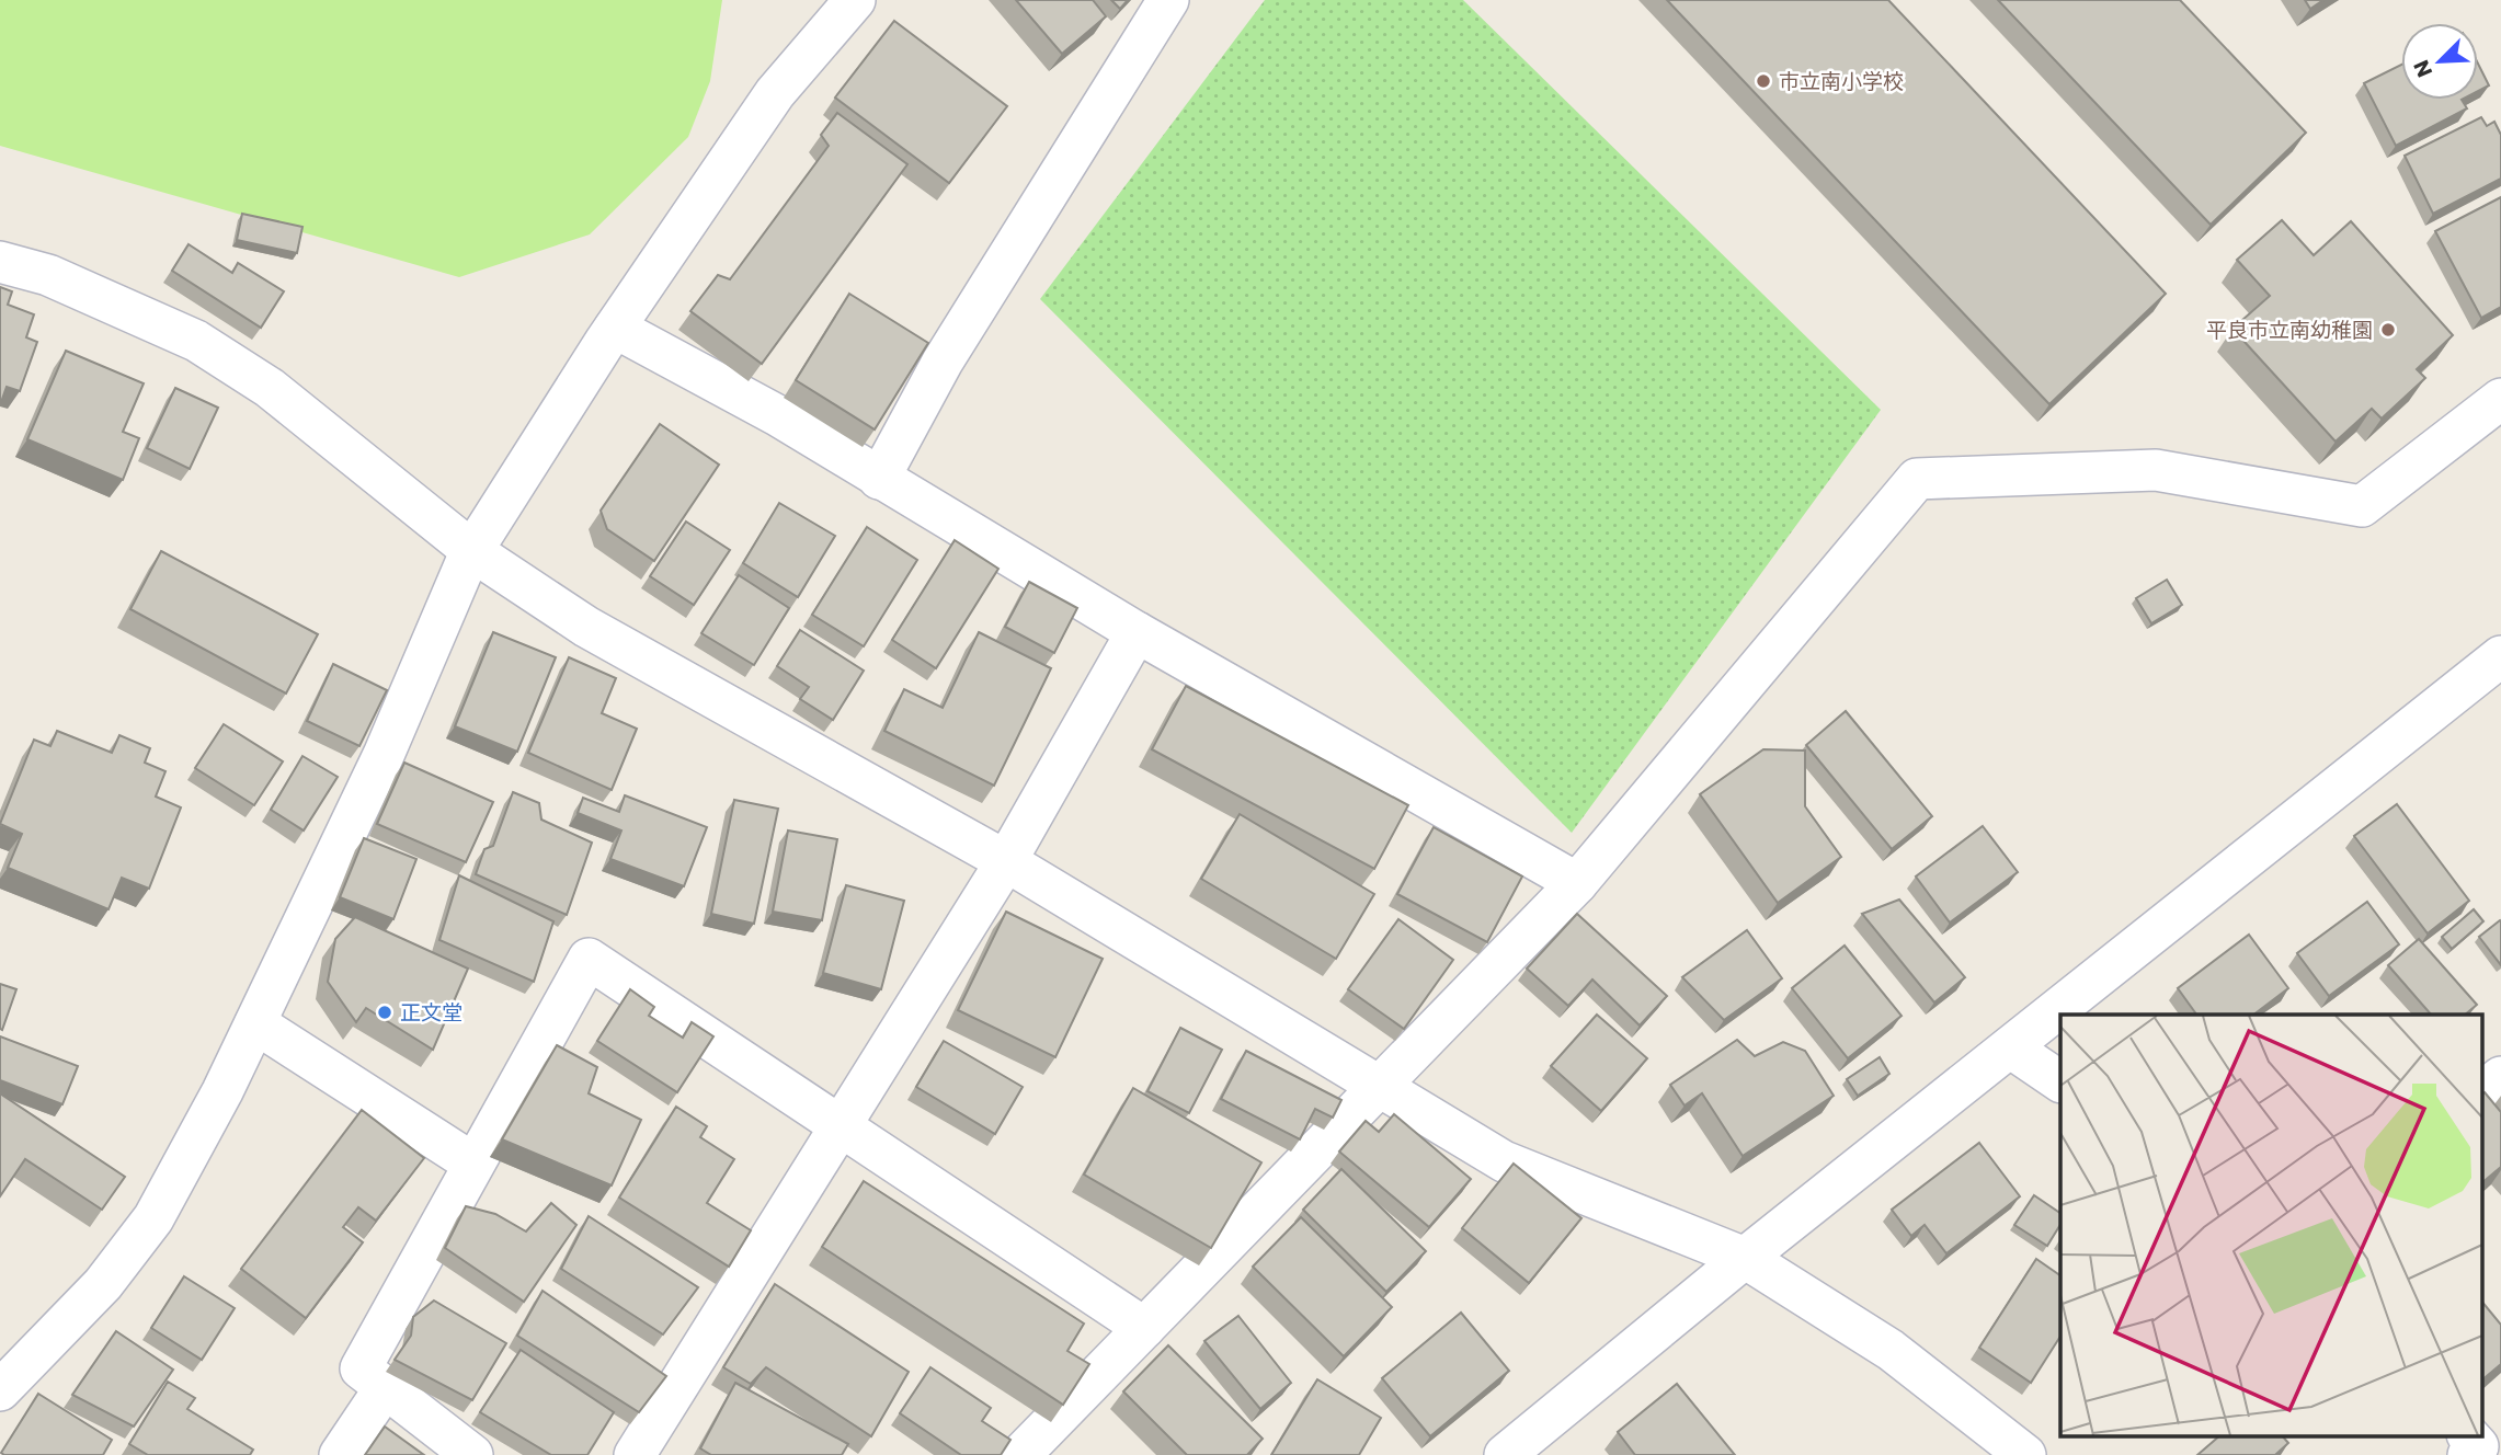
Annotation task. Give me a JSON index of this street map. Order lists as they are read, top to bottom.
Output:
{
  "places": ["市立南小学校", "平良市立南幼稚園", "正文堂"],
  "north": "bottom left"
}
